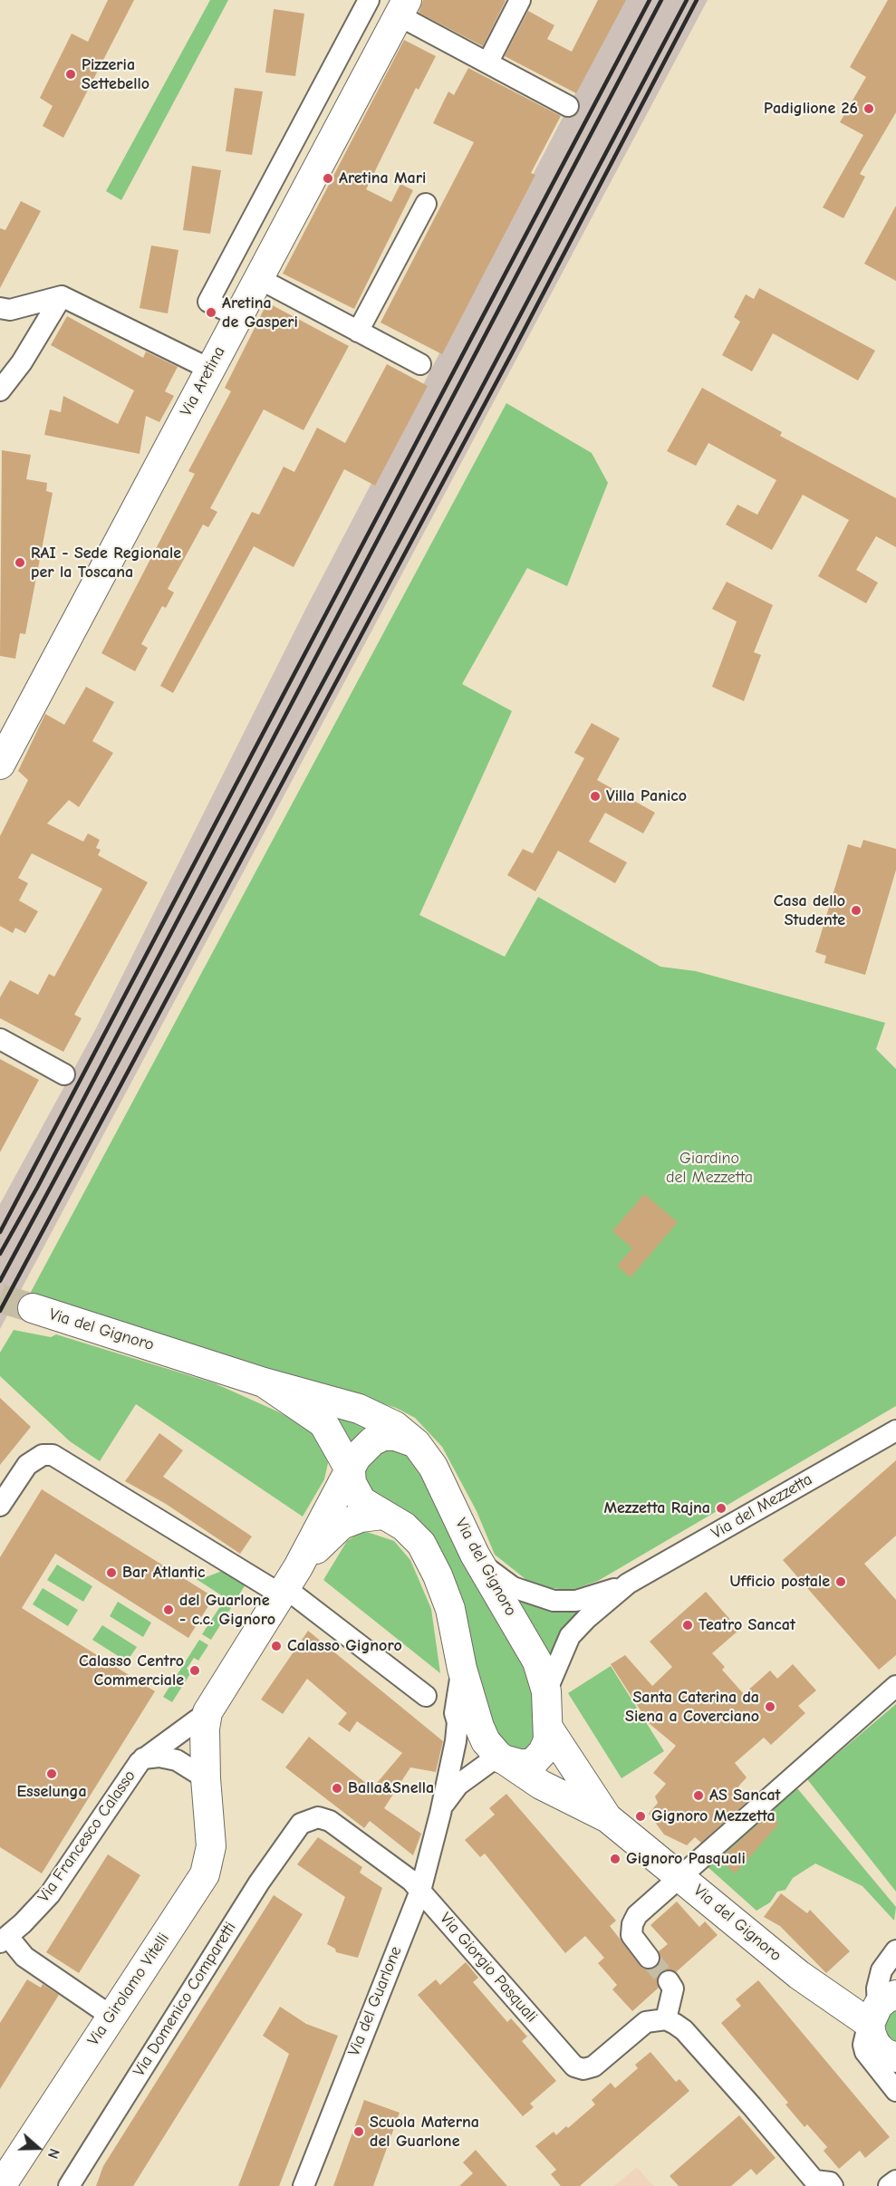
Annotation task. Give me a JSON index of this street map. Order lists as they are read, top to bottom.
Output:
{
  "streets": {
    "main road": [
      "Via Aretina",
      "Via del Gignoro",
      "Via Francesco Calasso",
      "Via Girolamo Vitelli"
    ],
    "street": [
      "Via del Mezzetta",
      "Via Giorgio Pasquali",
      "Via Domenico Comparetti",
      "Via del Guarlone"
    ]
  },
  "crossings": [
    ["Via del Gignoro", "Via del Mezzetta"],
    ["Via del Gignoro", "Via del Guarlone"],
    ["Via Francesco Calasso", "Via Girolamo Vitelli"],
    ["Via Giorgio Pasquali", "Via Domenico Comparetti"],
    ["Via Giorgio Pasquali", "Via del Guarlone"]
  ],
  "parks": ["Giardino del Mezzetta"],
  "places": [
    "Pizzeria Settebello",
    "Padiglione 26",
    "Aretina Mari",
    "Aretina de Gasperi",
    "RAI - Sede Regionale per la Toscana",
    "Villa Panico",
    "Casa dello Studente",
    "Mezzetta Rajna",
    "Bar Atlantic",
    "Ufficio postale",
    "del Guarlone - c.c. Gignoro",
    "Teatro Sancat",
    "Calasso Gignoro",
    "Calasso Centro Commerciale",
    "Santa Caterina da Siena a Coverciano",
    "Esselunga",
    "Balla&Snella",
    "AS Sancat",
    "Gignoro Mezzetta",
    "Gignoro Pasquali",
    "Scuola Materna del Guarlone"
  ],
  "north": "right"
}
